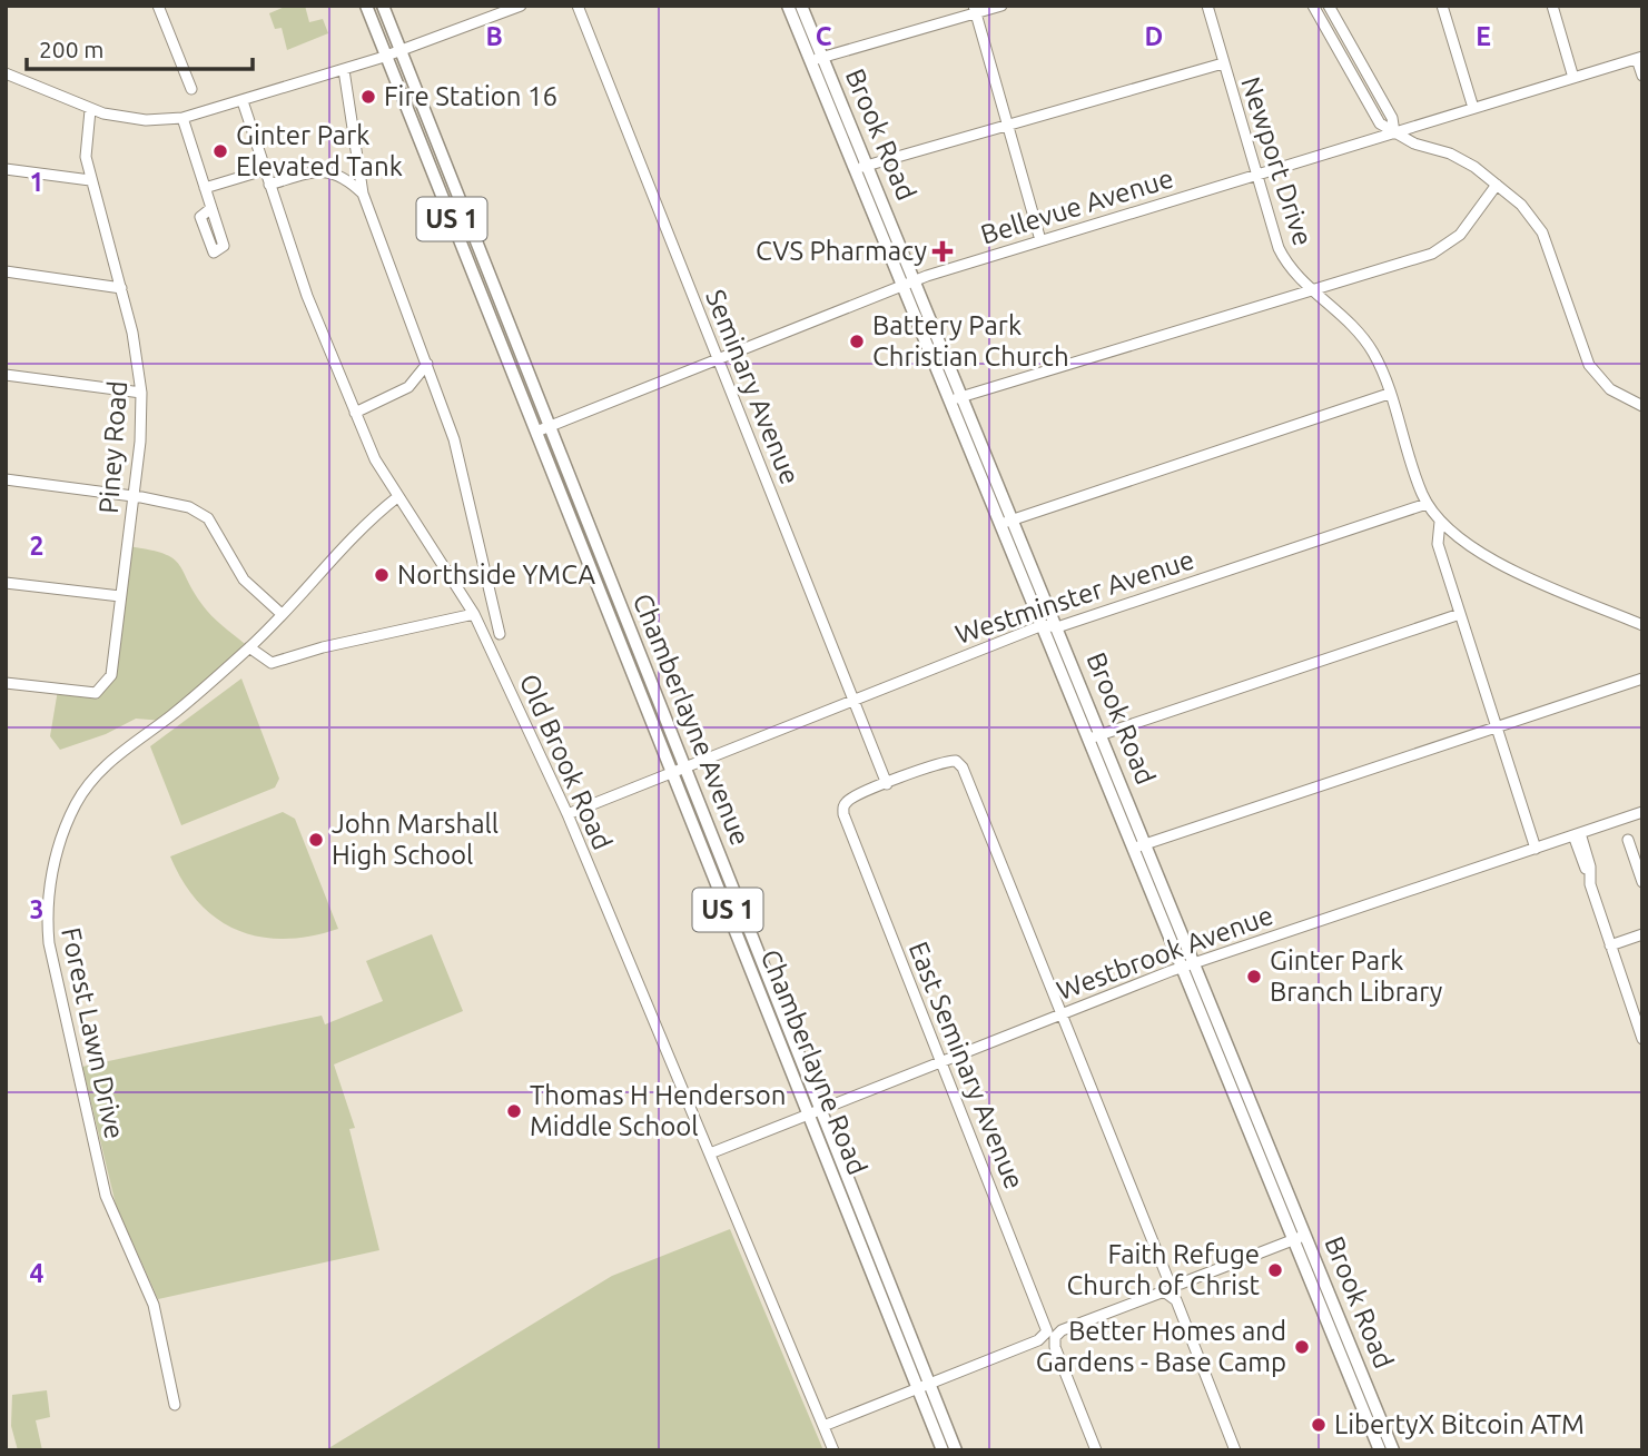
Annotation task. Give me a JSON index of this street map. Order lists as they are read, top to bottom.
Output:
{
  "streets": {
    "main road": [
      "Brook Road",
      "US 1",
      "Chamberlayne Avenue",
      "Chamberlayne Road"
    ],
    "street": [
      "Newport Drive",
      "Bellevue Avenue",
      "Seminary Avenue",
      "Piney Road",
      "Westminster Avenue",
      "Old Brook Road",
      "Westbrook Avenue",
      "Forest Lawn Drive",
      "East Seminary Avenue"
    ]
  },
  "crossings": [
    ["Brook Road", "Bellevue Avenue"],
    ["Brook Road", "Westminster Avenue"],
    ["Brook Road", "Westbrook Avenue"],
    ["Newport Drive", "Bellevue Avenue"],
    ["Newport Drive", "Westminster Avenue"],
    ["Bellevue Avenue", "US 1"],
    ["Bellevue Avenue", "Seminary Avenue"],
    ["Bellevue Avenue", "Chamberlayne Avenue"],
    ["Bellevue Avenue", "Chamberlayne Road"],
    ["US 1", "Chamberlayne Road"],
    ["Seminary Avenue", "Westminster Avenue"],
    ["Seminary Avenue", "East Seminary Avenue"],
    ["Westminster Avenue", "Chamberlayne Avenue"],
    ["Westminster Avenue", "Old Brook Road"],
    ["Westminster Avenue", "Chamberlayne Road"],
    ["Chamberlayne Avenue", "Chamberlayne Road"],
    ["Old Brook Road", "Westbrook Avenue"],
    ["Old Brook Road", "Forest Lawn Drive"],
    ["Westbrook Avenue", "Chamberlayne Road"],
    ["Westbrook Avenue", "East Seminary Avenue"]
  ],
  "places": {
    "other": [
      "Fire Station 16",
      "Ginter Park Elevated Tank",
      "Battery Park Christian Church",
      "Northside YMCA",
      "John Marshall High School",
      "Ginter Park Branch Library",
      "Thomas H Henderson Middle School",
      "Faith Refuge Church of Christ",
      "Better Homes and Gardens - Base Camp",
      "LibertyX Bitcoin ATM"
    ],
    "health": ["CVS Pharmacy"]
  },
  "scale_bar": "200 m",
  "grid": {
    "columns": [
      "B",
      "C",
      "D",
      "E"
    ],
    "rows": [
      "1",
      "2",
      "3",
      "4"
    ]
  }
}
